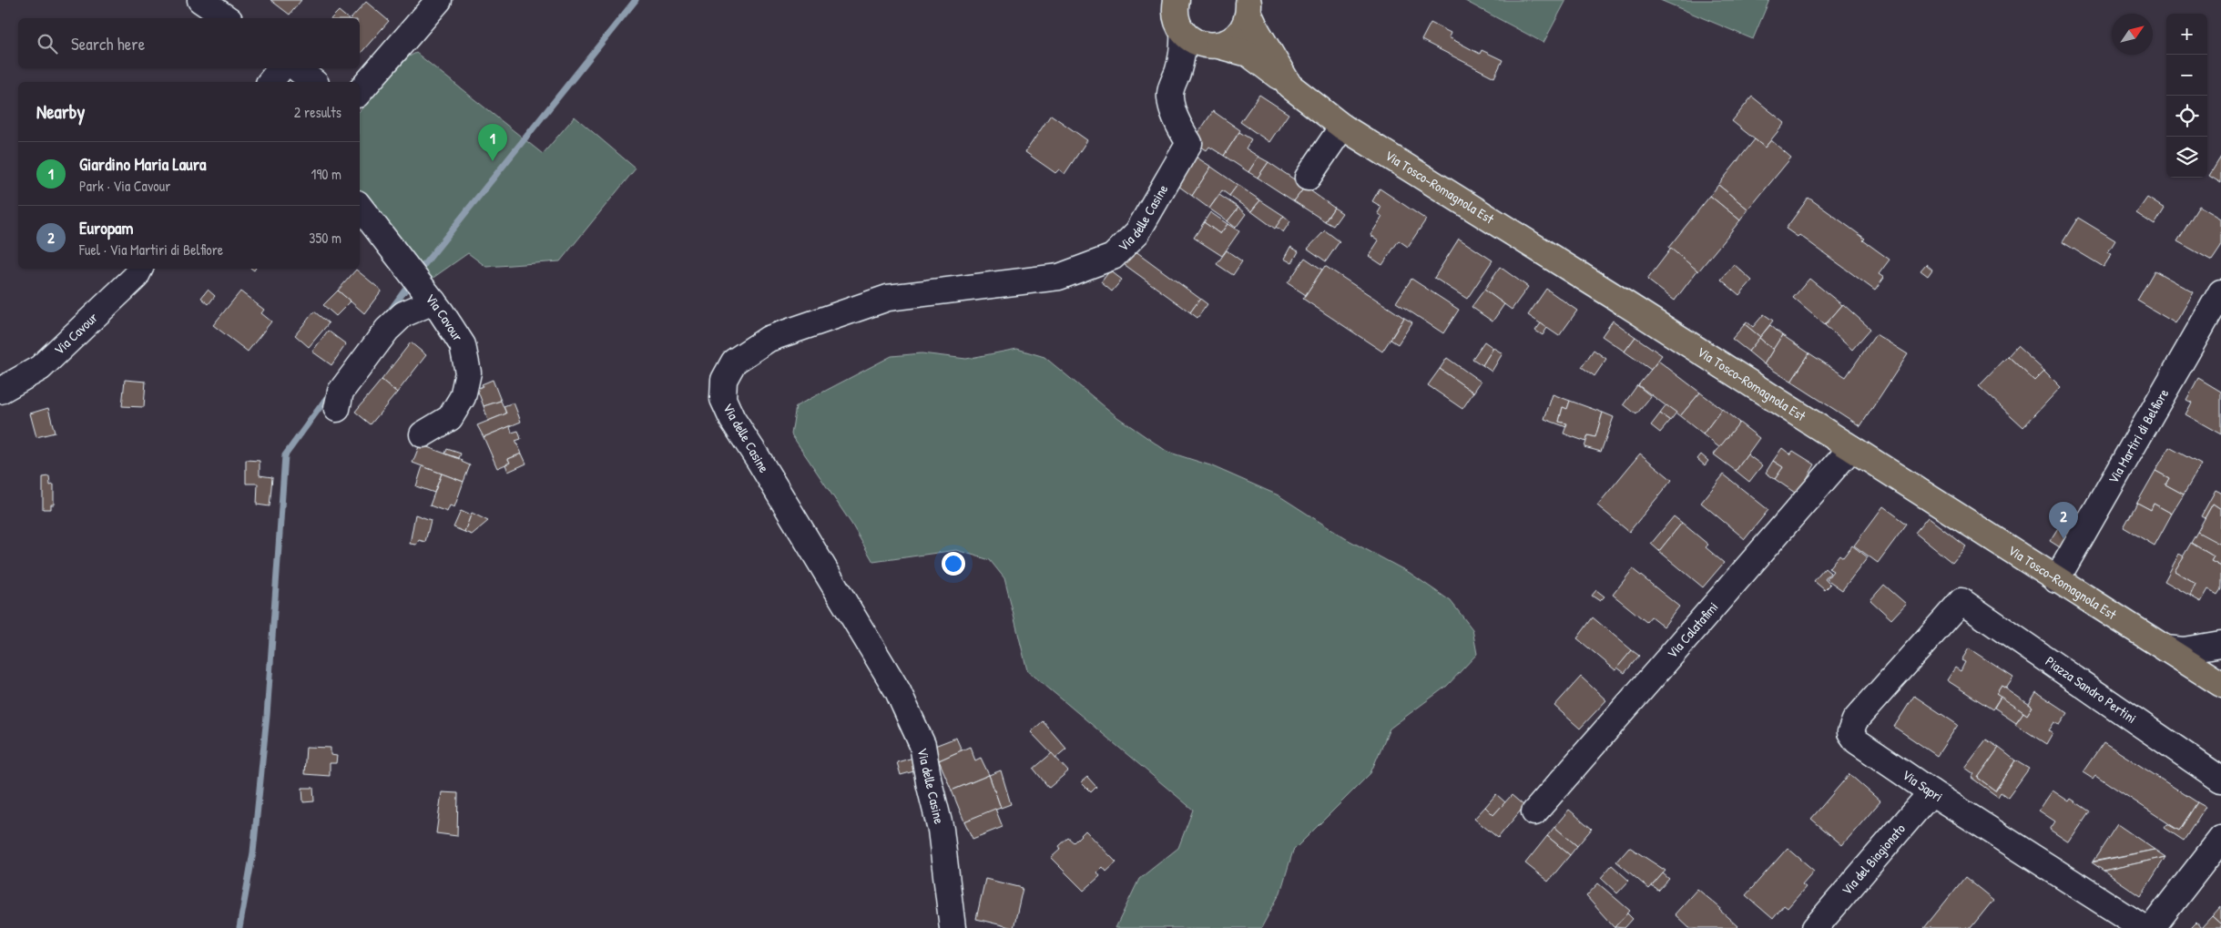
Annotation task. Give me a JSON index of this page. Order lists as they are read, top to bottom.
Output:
{
  "streets": {
    "main road": ["Via Tosco-Romagnola Est"],
    "street": [
      "Via delle Casine",
      "Via Cavour",
      "Via Martiri di Belfiore",
      "Via Calatafimi",
      "Piazza Sandro Pertini",
      "Via Sapri",
      "Via del Biagionato"
    ]
  },
  "crossings": [
    ["Via Tosco-Romagnola Est", "Via Martiri di Belfiore"],
    ["Via Tosco-Romagnola Est", "Via Calatafimi"],
    ["Piazza Sandro Pertini", "Via Sapri"],
    ["Via Sapri", "Via del Biagionato"]
  ],
  "north": "top right",
  "page": {
    "map_buttons": ["+", "−"],
    "search": "Search here",
    "heading": ["Nearby", "2 results"],
    "pins": ["1", "2"],
    "list": [
      {
        "mark": "1",
        "name": "Giardino Maria Laura",
        "note": "Park · Via Cavour",
        "value": "190 m"
      },
      {
        "mark": "2",
        "name": "Europam",
        "note": "Fuel · Via Martiri di Belfiore",
        "value": "350 m"
      }
    ]
  }
}
